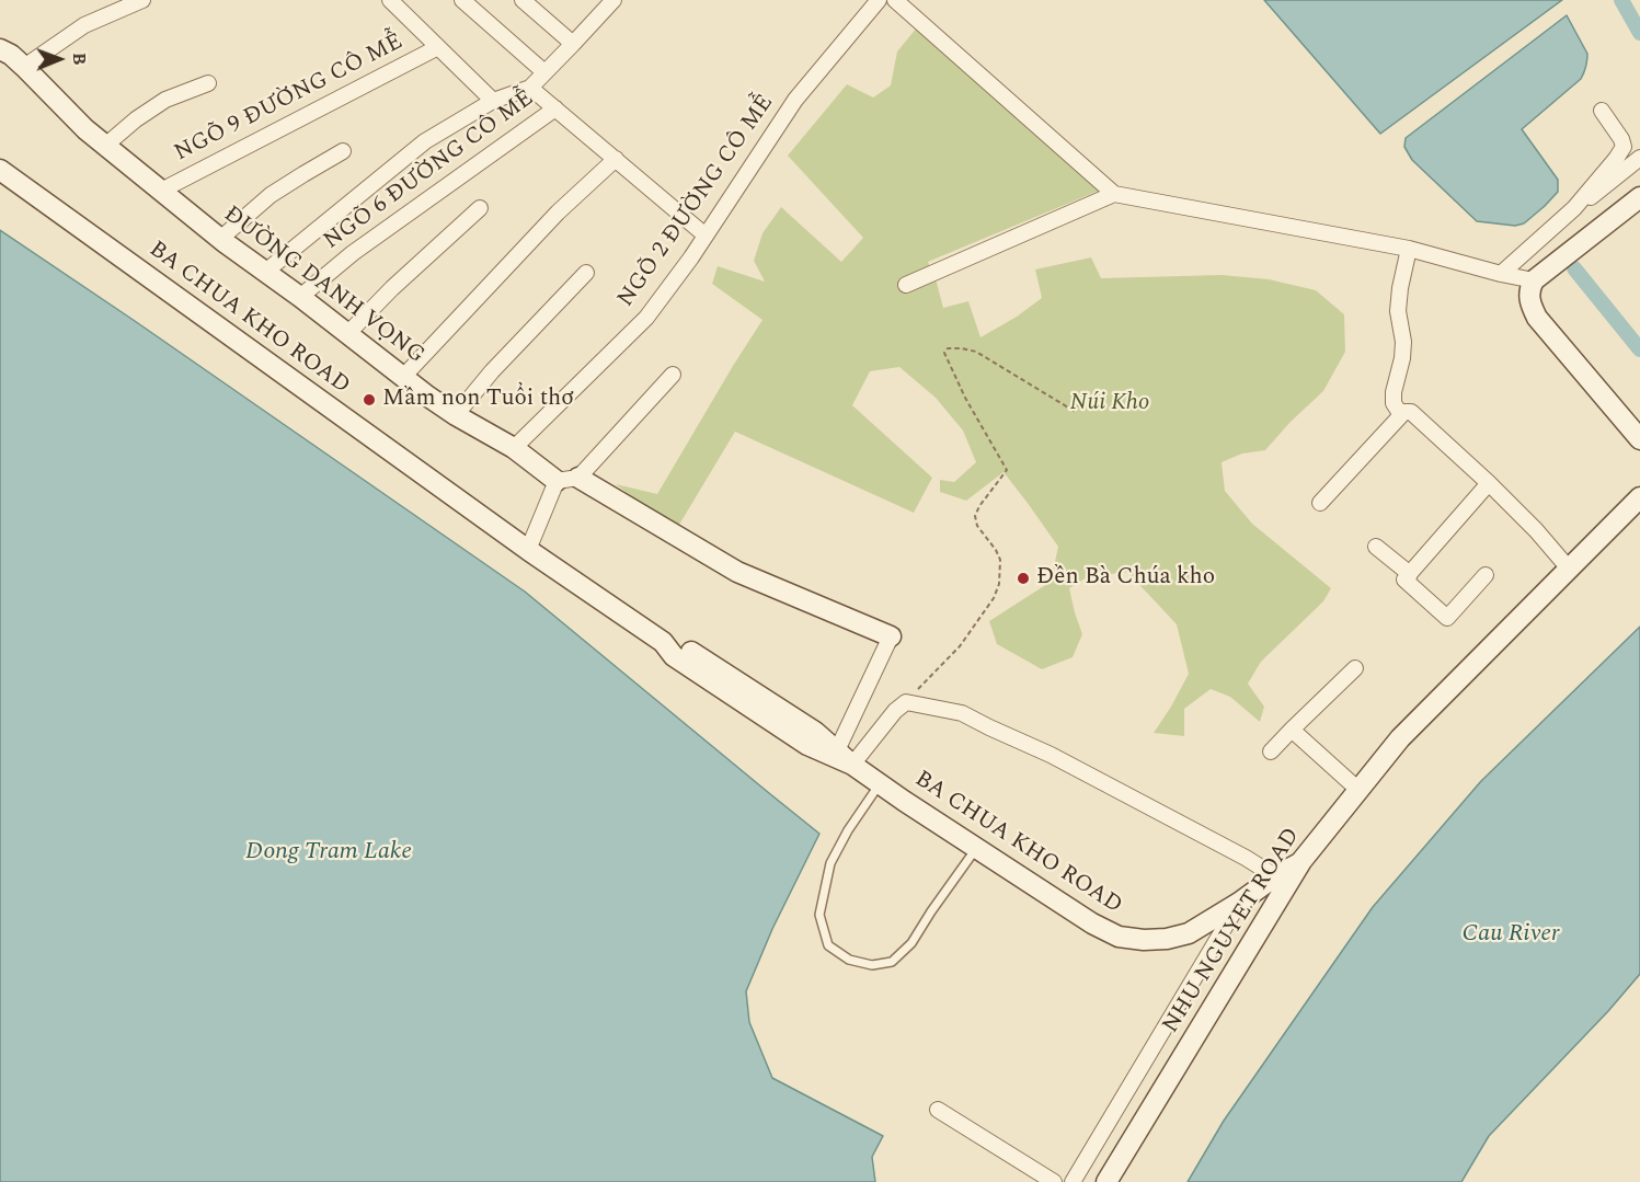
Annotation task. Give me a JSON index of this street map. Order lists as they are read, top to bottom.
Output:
{
  "streets": {
    "street": [
      "NGÕ 9 ĐƯỜNG CÔ MỄ",
      "NGÕ 6 ĐƯỜNG CÔ MỄ",
      "NGÕ 2 ĐƯỜNG CÔ MỄ",
      "ĐƯỜNG DANH VỌNG",
      "BA CHUA KHO ROAD",
      "NHU NGUYET ROAD"
    ]
  },
  "crossings": [
    ["NGÕ 9 ĐƯỜNG CÔ MỄ", "ĐƯỜNG DANH VỌNG"],
    ["NGÕ 6 ĐƯỜNG CÔ MỄ", "ĐƯỜNG DANH VỌNG"],
    ["NGÕ 2 ĐƯỜNG CÔ MỄ", "ĐƯỜNG DANH VỌNG"],
    ["BA CHUA KHO ROAD", "NHU NGUYET ROAD"]
  ],
  "water": ["Dong Tram Lake", "Cau River"],
  "parks": ["Núi Kho"],
  "places": ["Mầm non Tuổi thơ", "Đền Bà Chúa kho"],
  "north": "right"
}
